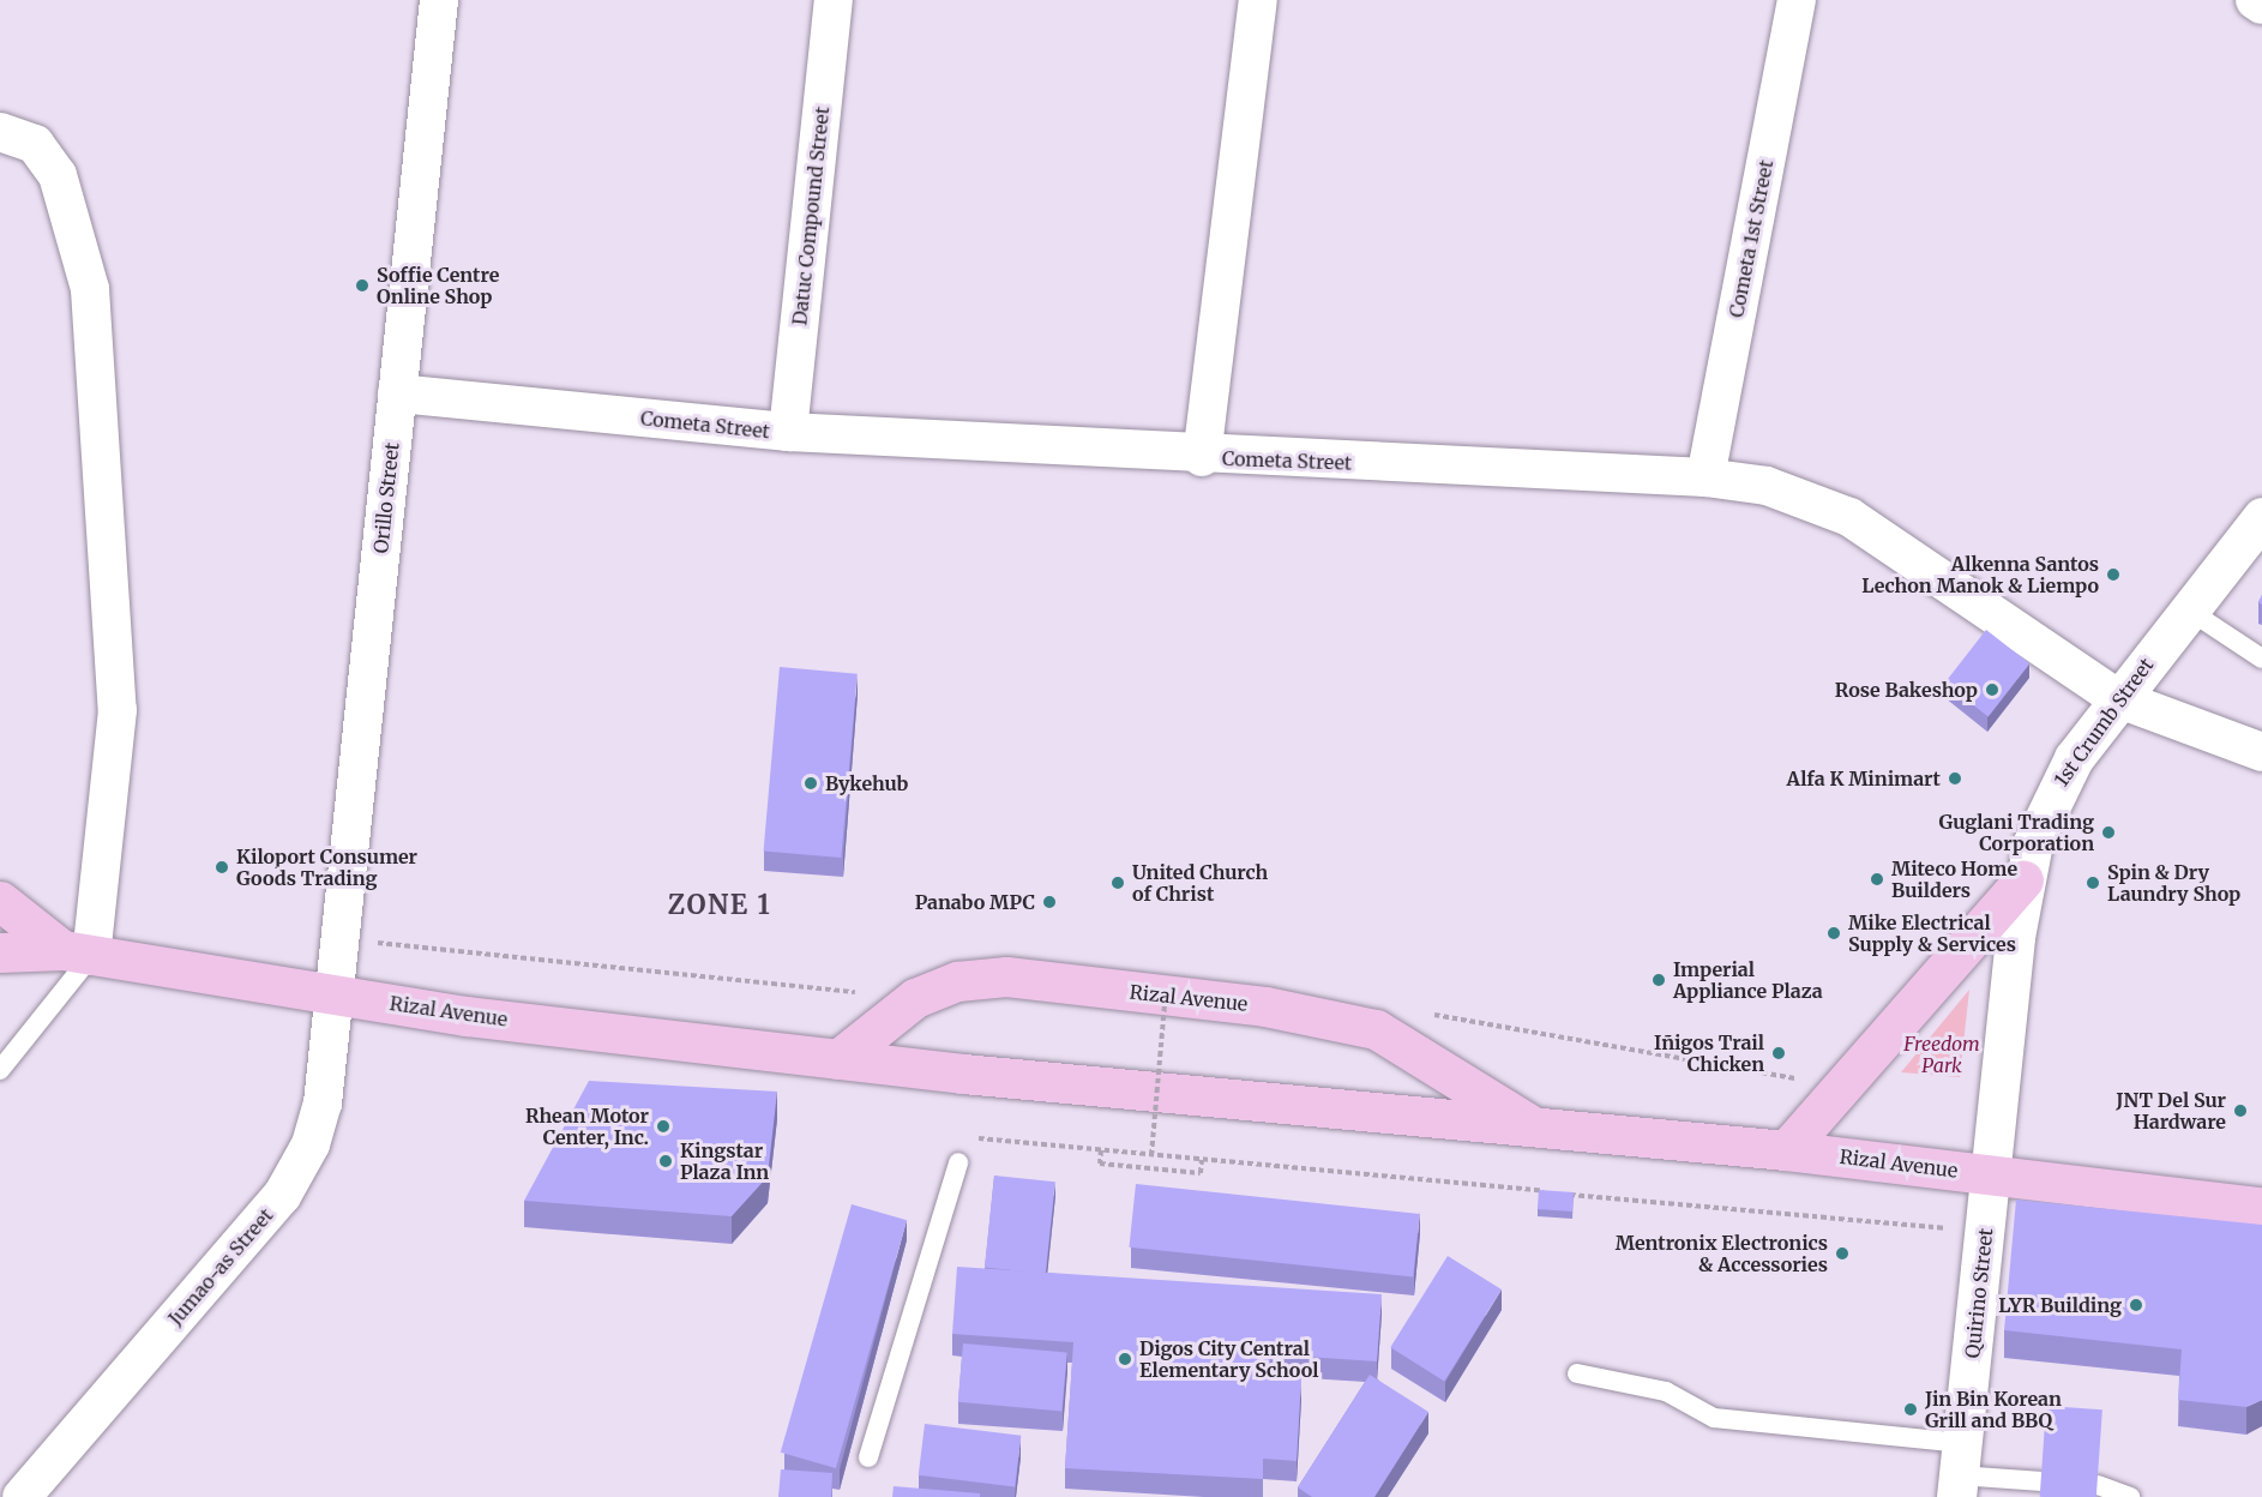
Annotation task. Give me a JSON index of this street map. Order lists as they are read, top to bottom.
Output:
{
  "streets": {
    "main road": ["1st Crumb Street", "Rizal Avenue", "Quirino Street"],
    "street": [
      "Datuc Compound Street",
      "Cometa 1st Street",
      "Cometa Street",
      "Orillo Street",
      "Jumao-as Street"
    ]
  },
  "crossings": [
    ["Datuc Compound Street", "Cometa Street"],
    ["Cometa 1st Street", "Cometa Street"],
    ["Cometa Street", "Orillo Street"],
    ["Cometa Street", "1st Crumb Street"],
    ["Orillo Street", "Rizal Avenue"],
    ["Orillo Street", "Jumao-as Street"],
    ["1st Crumb Street", "Rizal Avenue"],
    ["1st Crumb Street", "Quirino Street"],
    ["Rizal Avenue", "Jumao-as Street"],
    ["Rizal Avenue", "Quirino Street"]
  ],
  "districts": ["ZONE 1"],
  "parks": ["Freedom Park"],
  "places": [
    "Soffie Centre Online Shop",
    "Alkenna Santos Lechon Manok & Liempo",
    "Rose Bakeshop",
    "Alfa K Minimart",
    "Bykehub",
    "Guglani Trading Corporation",
    "Kiloport Consumer Goods Trading",
    "Miteco Home Builders",
    "United Church of Christ",
    "Spin & Dry Laundry Shop",
    "Panabo MPC",
    "Mike Electrical Supply & Services",
    "Imperial Appliance Plaza",
    "Iñigos Trail Chicken",
    "JNT Del Sur Hardware",
    "Rhean Motor Center, Inc.",
    "Kingstar Plaza Inn",
    "Mentronix Electronics & Accessories",
    "LYR Building",
    "Digos City Central Elementary School",
    "Jin Bin Korean Grill and BBQ"
  ]
}
